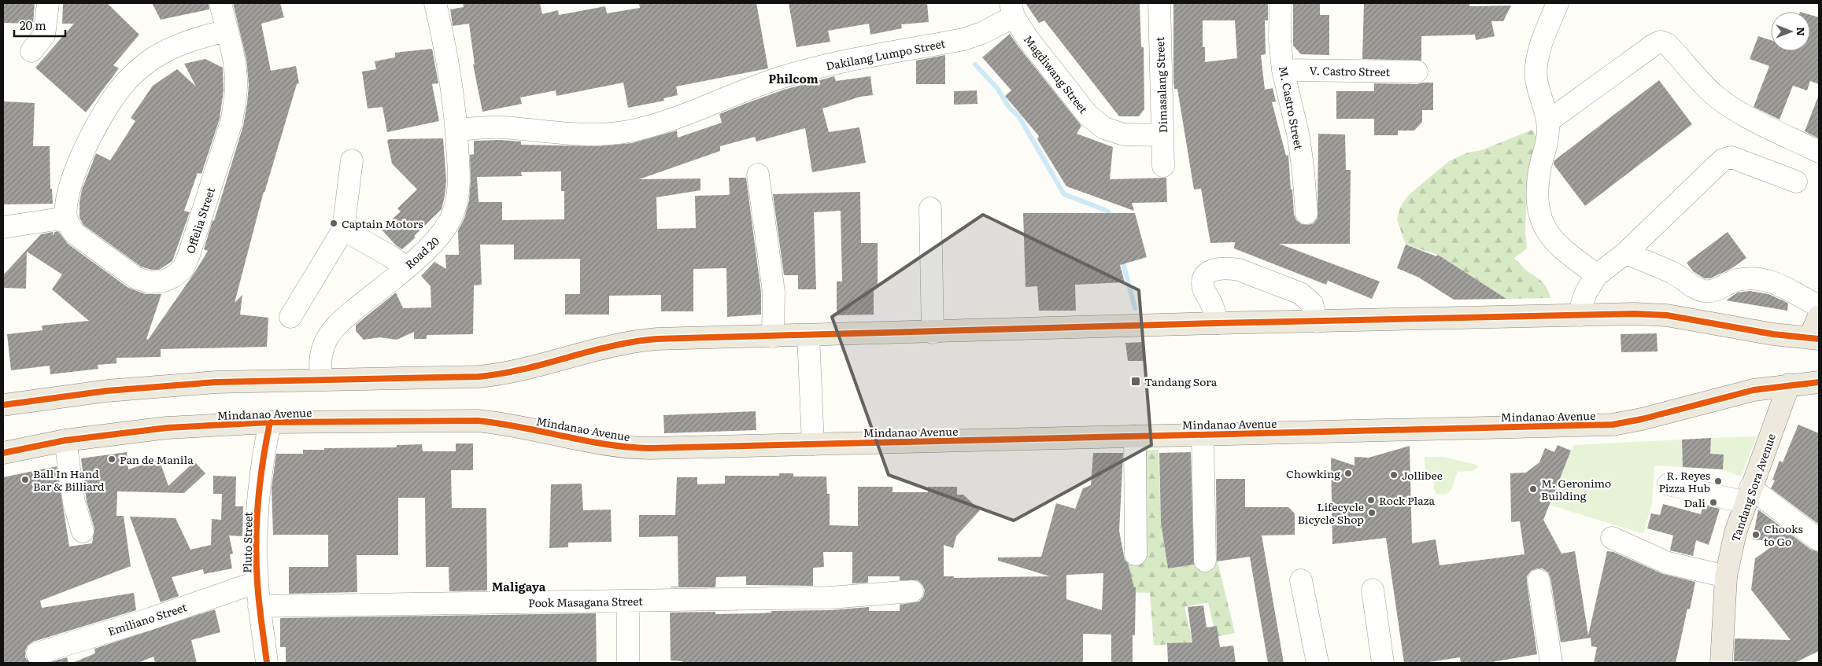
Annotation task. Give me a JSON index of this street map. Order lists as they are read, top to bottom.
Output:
{
  "streets": {
    "main road": ["Mindanao Avenue", "Tandang Sora Avenue"],
    "street": [
      "Dakilang Lumpo Street",
      "V. Castro Street",
      "Magdiwang Street",
      "Dimasalang Street",
      "M. Castro Street",
      "Offelia Street",
      "Road 20",
      "Pluto Street",
      "Pook Masagana Street",
      "Emiliano Street"
    ]
  },
  "crossings": [
    ["Dakilang Lumpo Street", "Magdiwang Street"],
    ["Dakilang Lumpo Street", "Road 20"],
    ["V. Castro Street", "M. Castro Street"],
    ["Magdiwang Street", "Dimasalang Street"],
    ["Mindanao Avenue", "Tandang Sora Avenue"],
    ["Mindanao Avenue", "Pluto Street"],
    ["Pluto Street", "Pook Masagana Street"],
    ["Pluto Street", "Emiliano Street"]
  ],
  "districts": ["Philcom", "Maligaya"],
  "places": {
    "other": [
      "Captain Motors",
      "Pan de Manila",
      "Chowking",
      "Jollibee",
      "Ball In Hand Bar & Billiard",
      "R. Reyes Pizza Hub",
      "M. Geronimo Building",
      "Rock Plaza",
      "Dali",
      "Lifecycle Bicycle Shop",
      "Chooks to Go"
    ],
    "transit": ["Tandang Sora"]
  },
  "scale_bar": "20 m",
  "north": "right"
}
